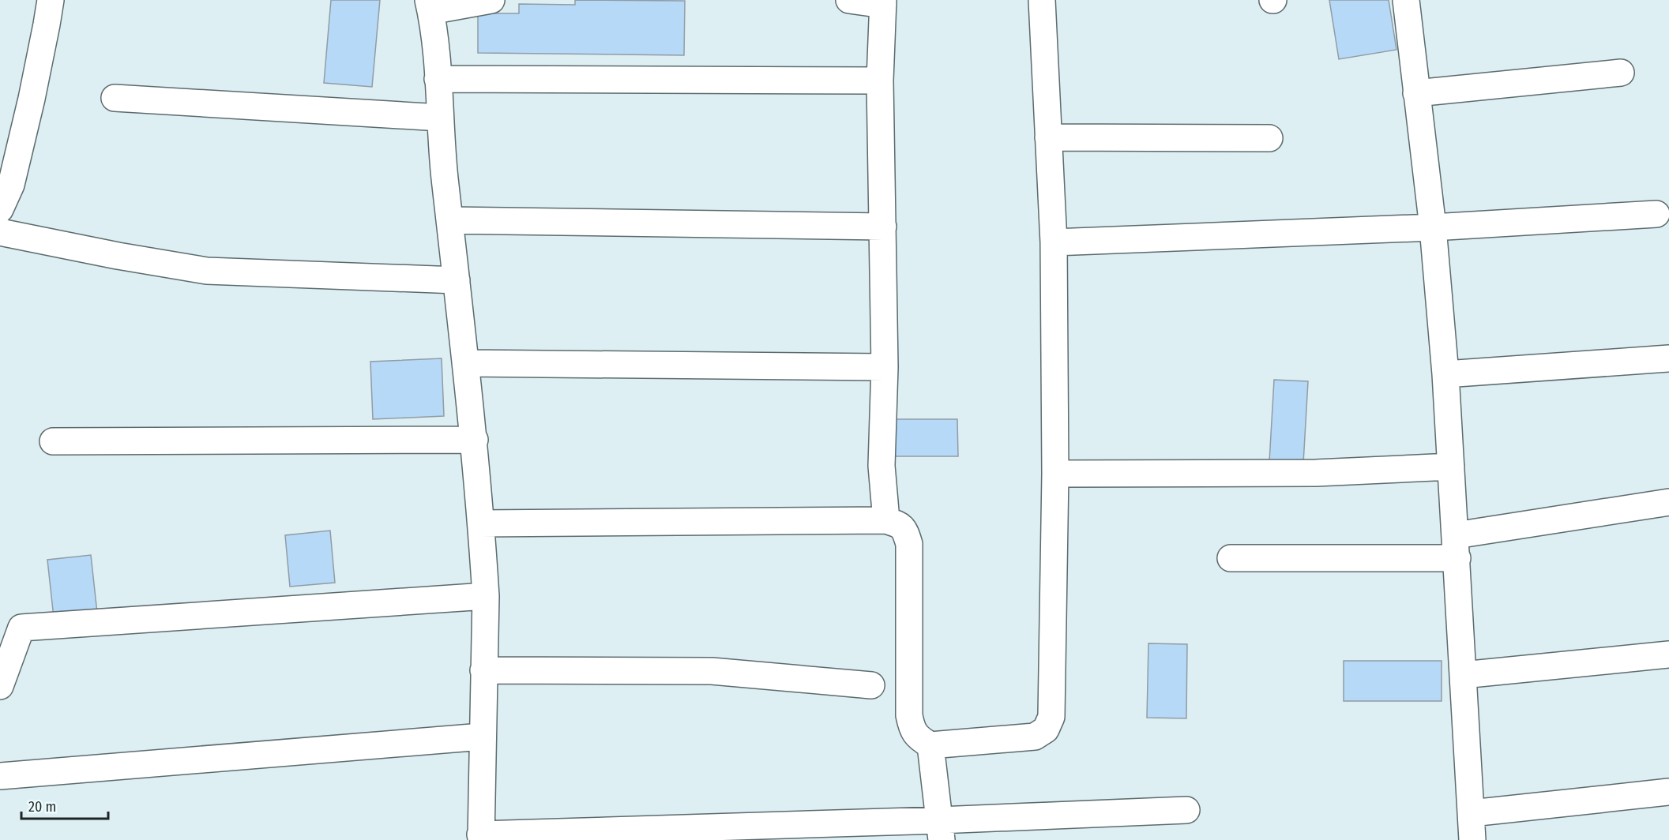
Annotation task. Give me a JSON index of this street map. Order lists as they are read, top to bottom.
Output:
{
  "scale_bar": "20 m"
}
